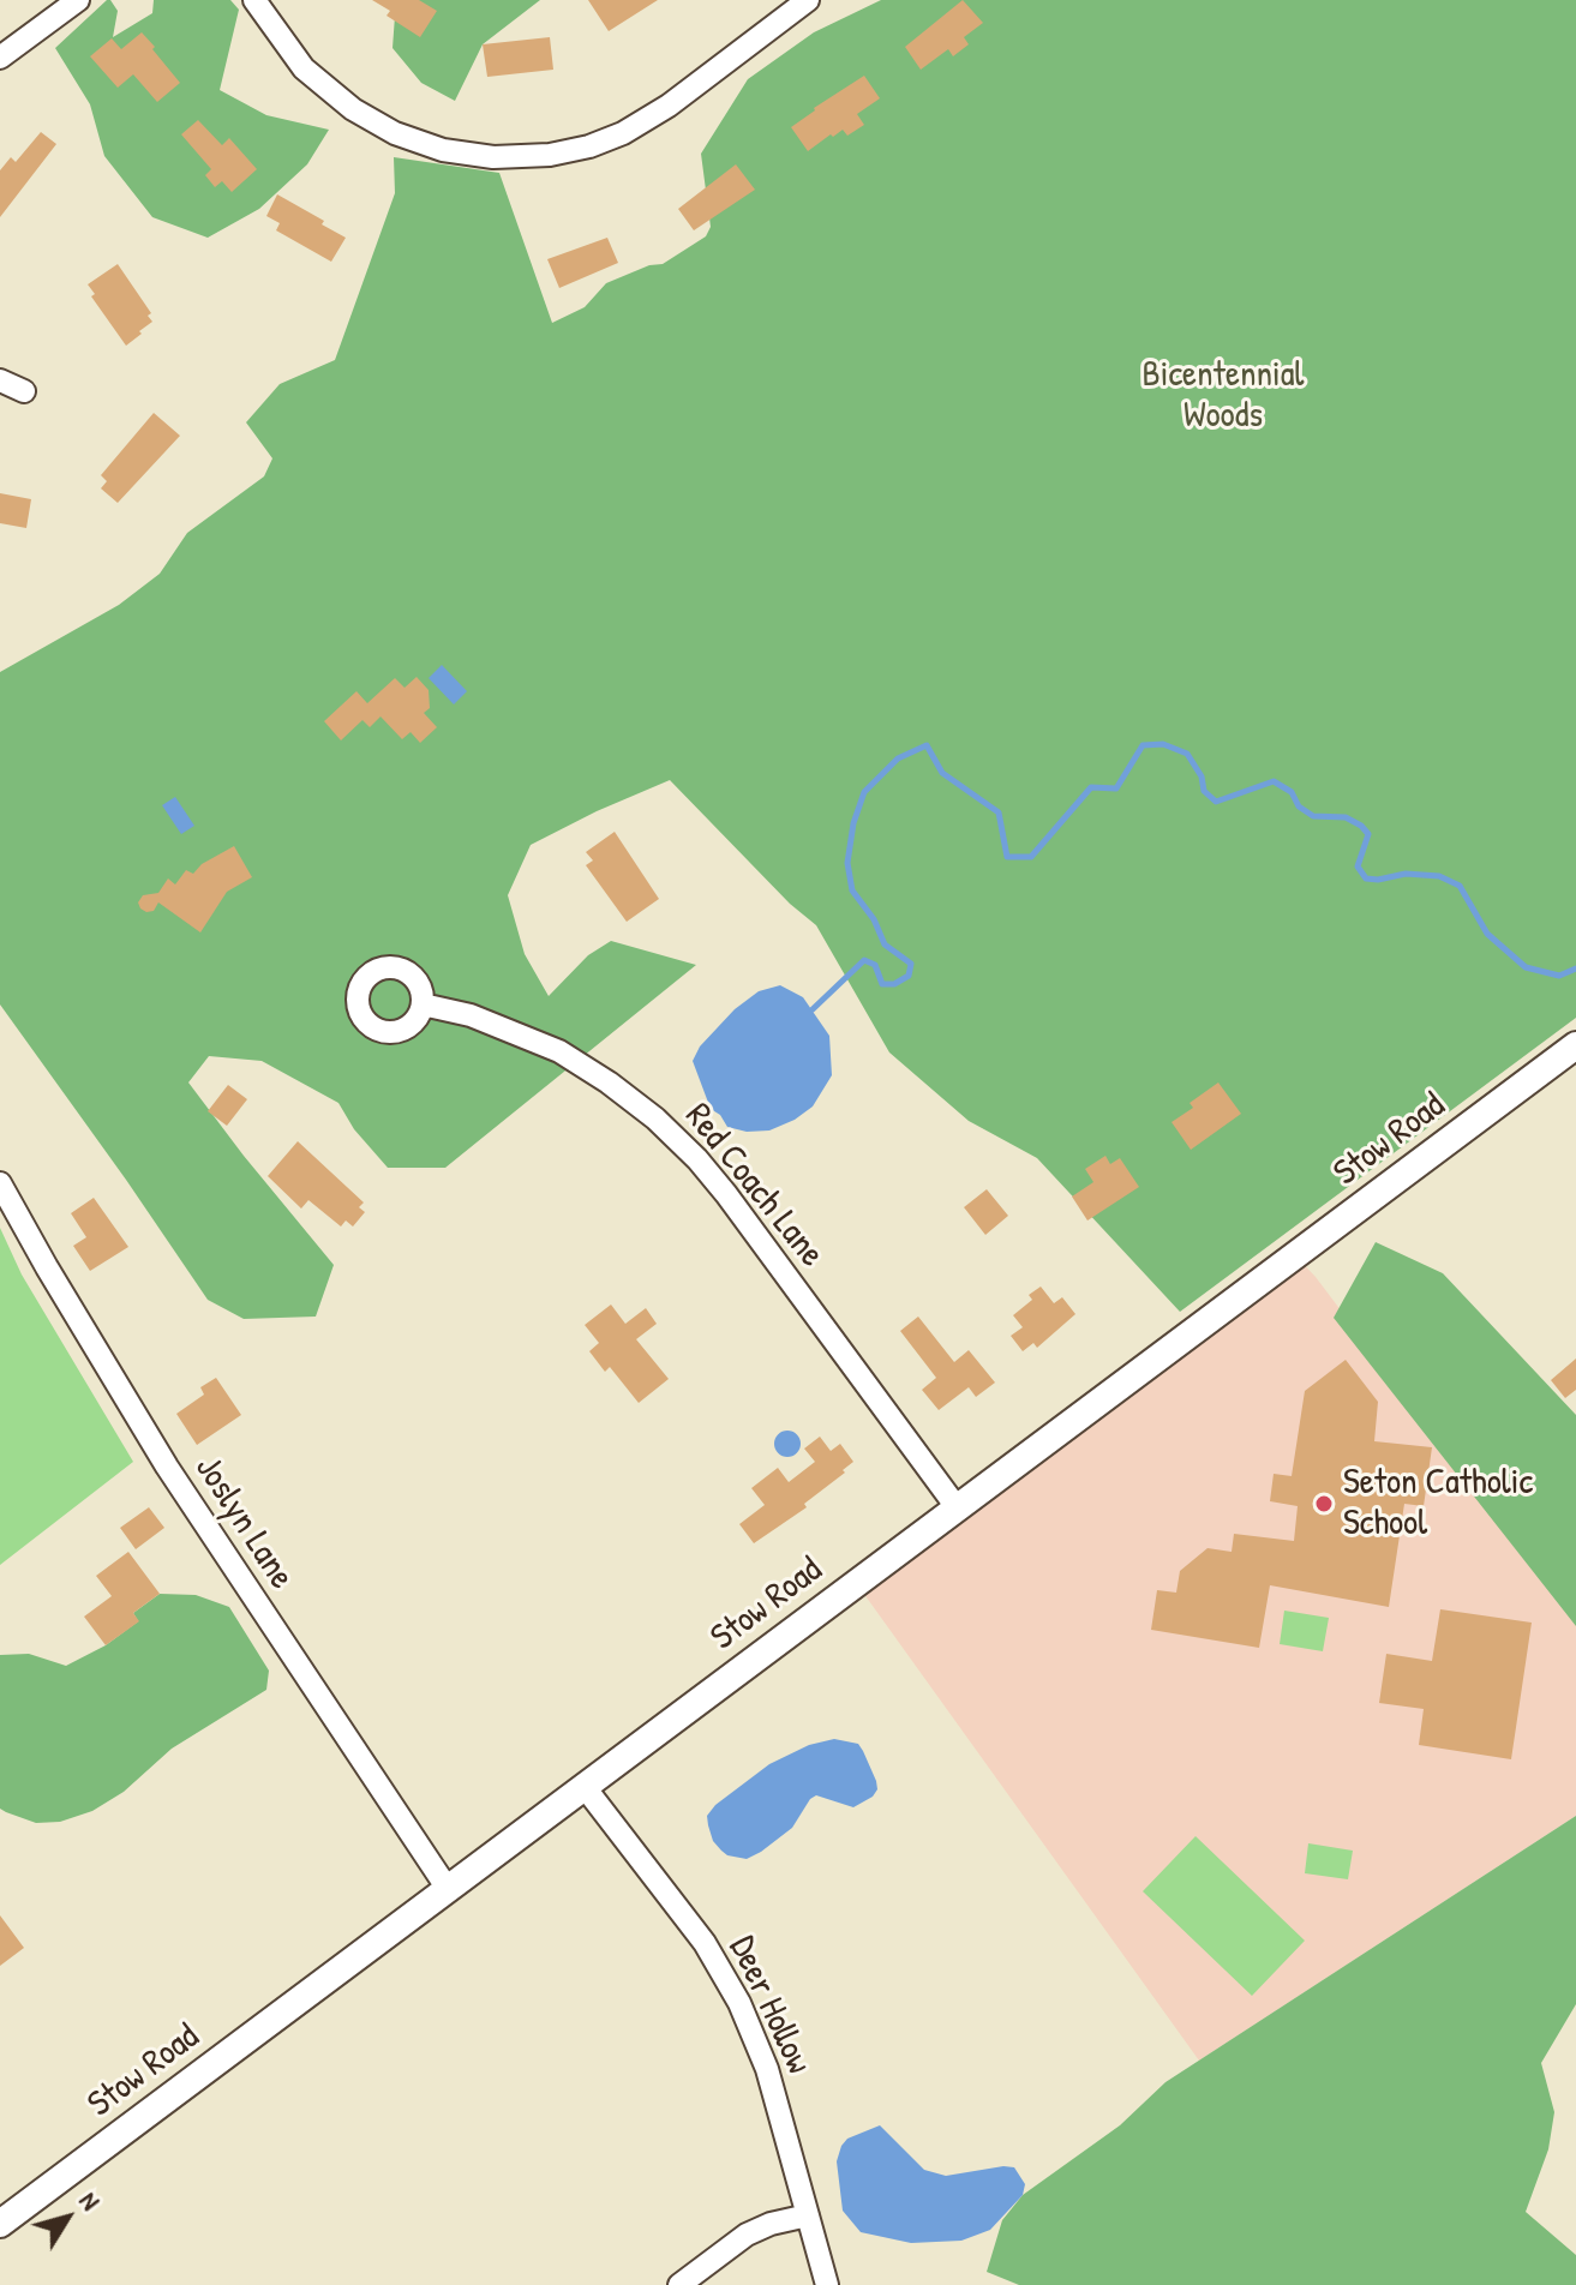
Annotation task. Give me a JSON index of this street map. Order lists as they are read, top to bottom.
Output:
{
  "streets": {
    "street": [
      "Stow Road",
      "Red Coach Lane",
      "Joslyn Lane",
      "Deer Hollow"
    ]
  },
  "crossings": [
    ["Stow Road", "Red Coach Lane"],
    ["Stow Road", "Joslyn Lane"],
    ["Stow Road", "Deer Hollow"]
  ],
  "parks": ["Bicentennial Woods"],
  "places": ["Seton Catholic School"],
  "north": "top right"
}
